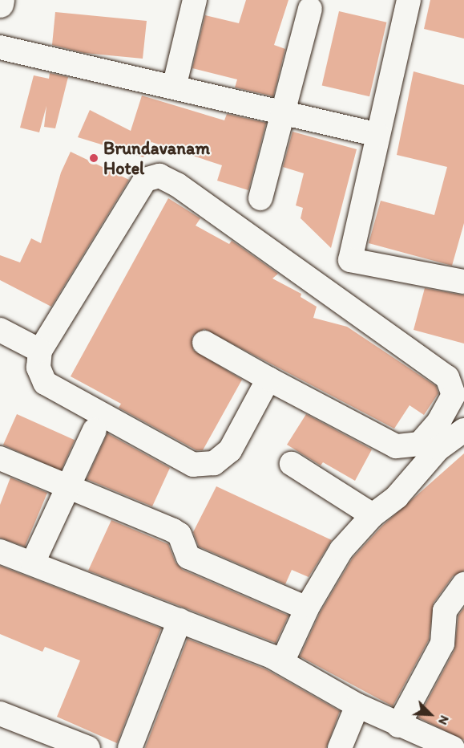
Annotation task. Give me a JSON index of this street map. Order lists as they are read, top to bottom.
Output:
{
  "places": ["Brundavanam Hotel"],
  "north": "bottom right"
}
